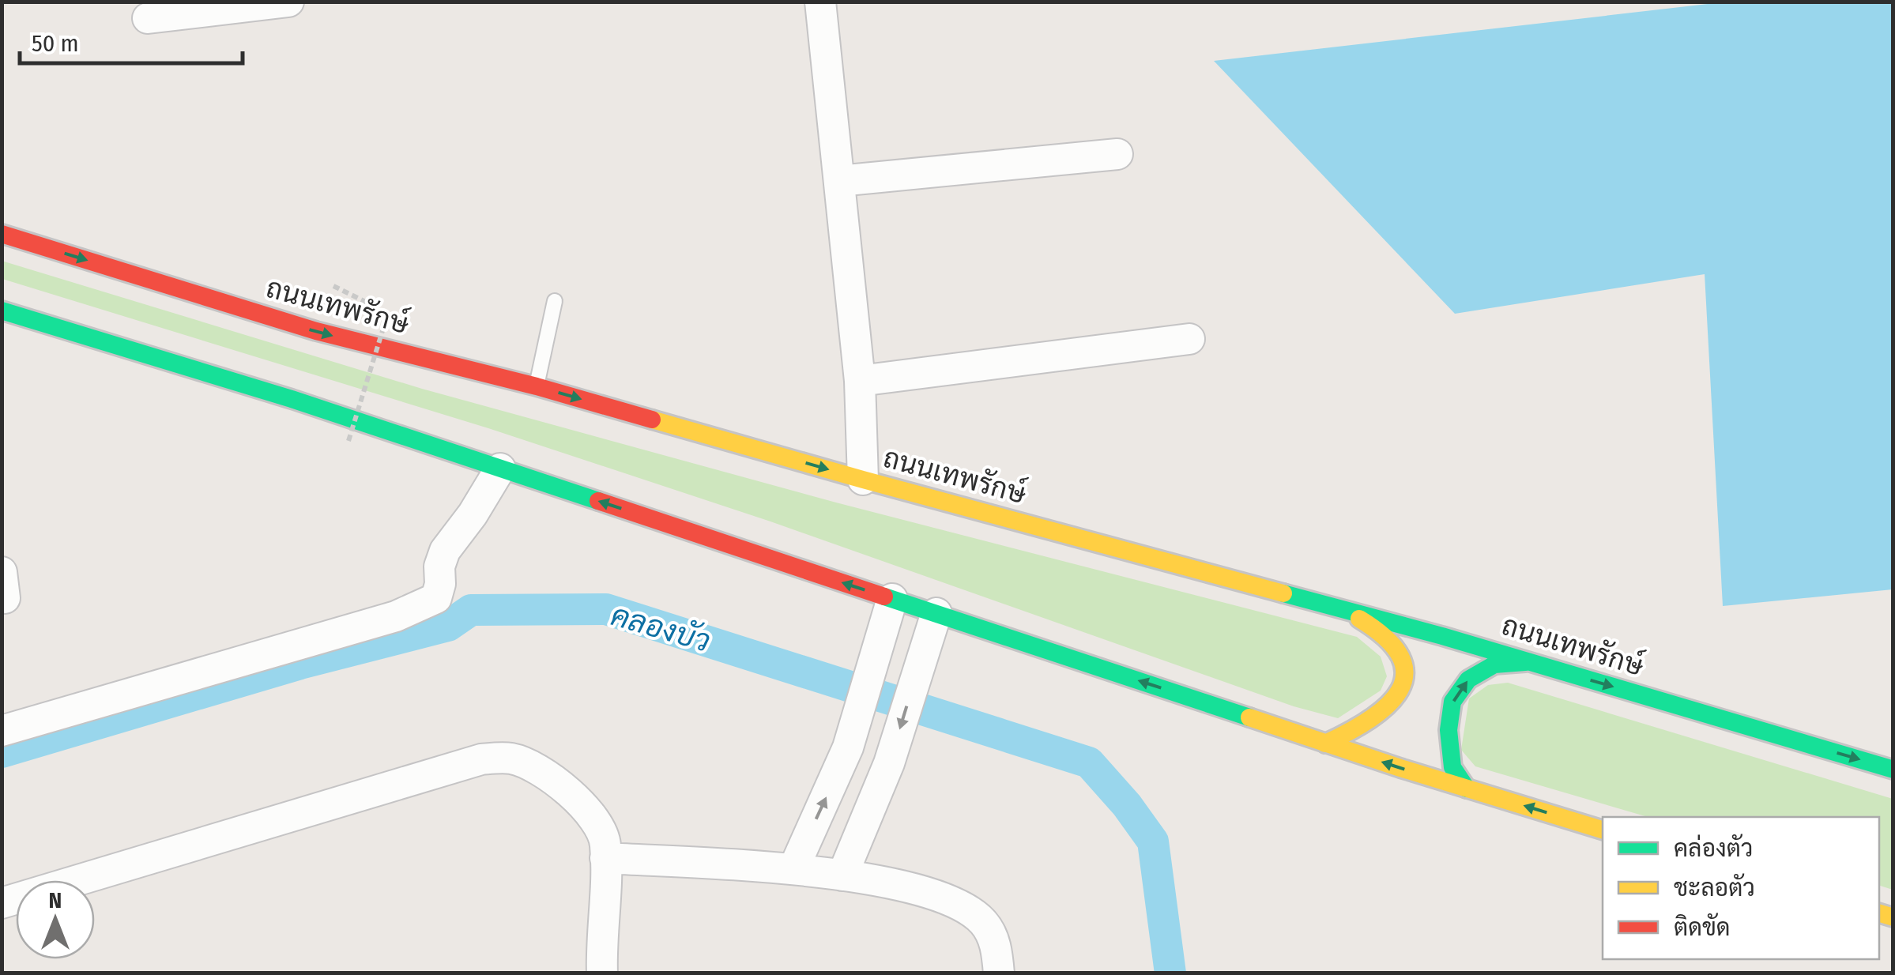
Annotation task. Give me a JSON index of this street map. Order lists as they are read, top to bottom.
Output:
{
  "streets": {
    "main road": ["ถนนเทพรักษ์"]
  },
  "water": ["คลองบัว"],
  "legend": ["คล่องตัว", "ชะลอตัว", "ติดขัด"],
  "scale_bar": "50 m",
  "north": "top"
}
